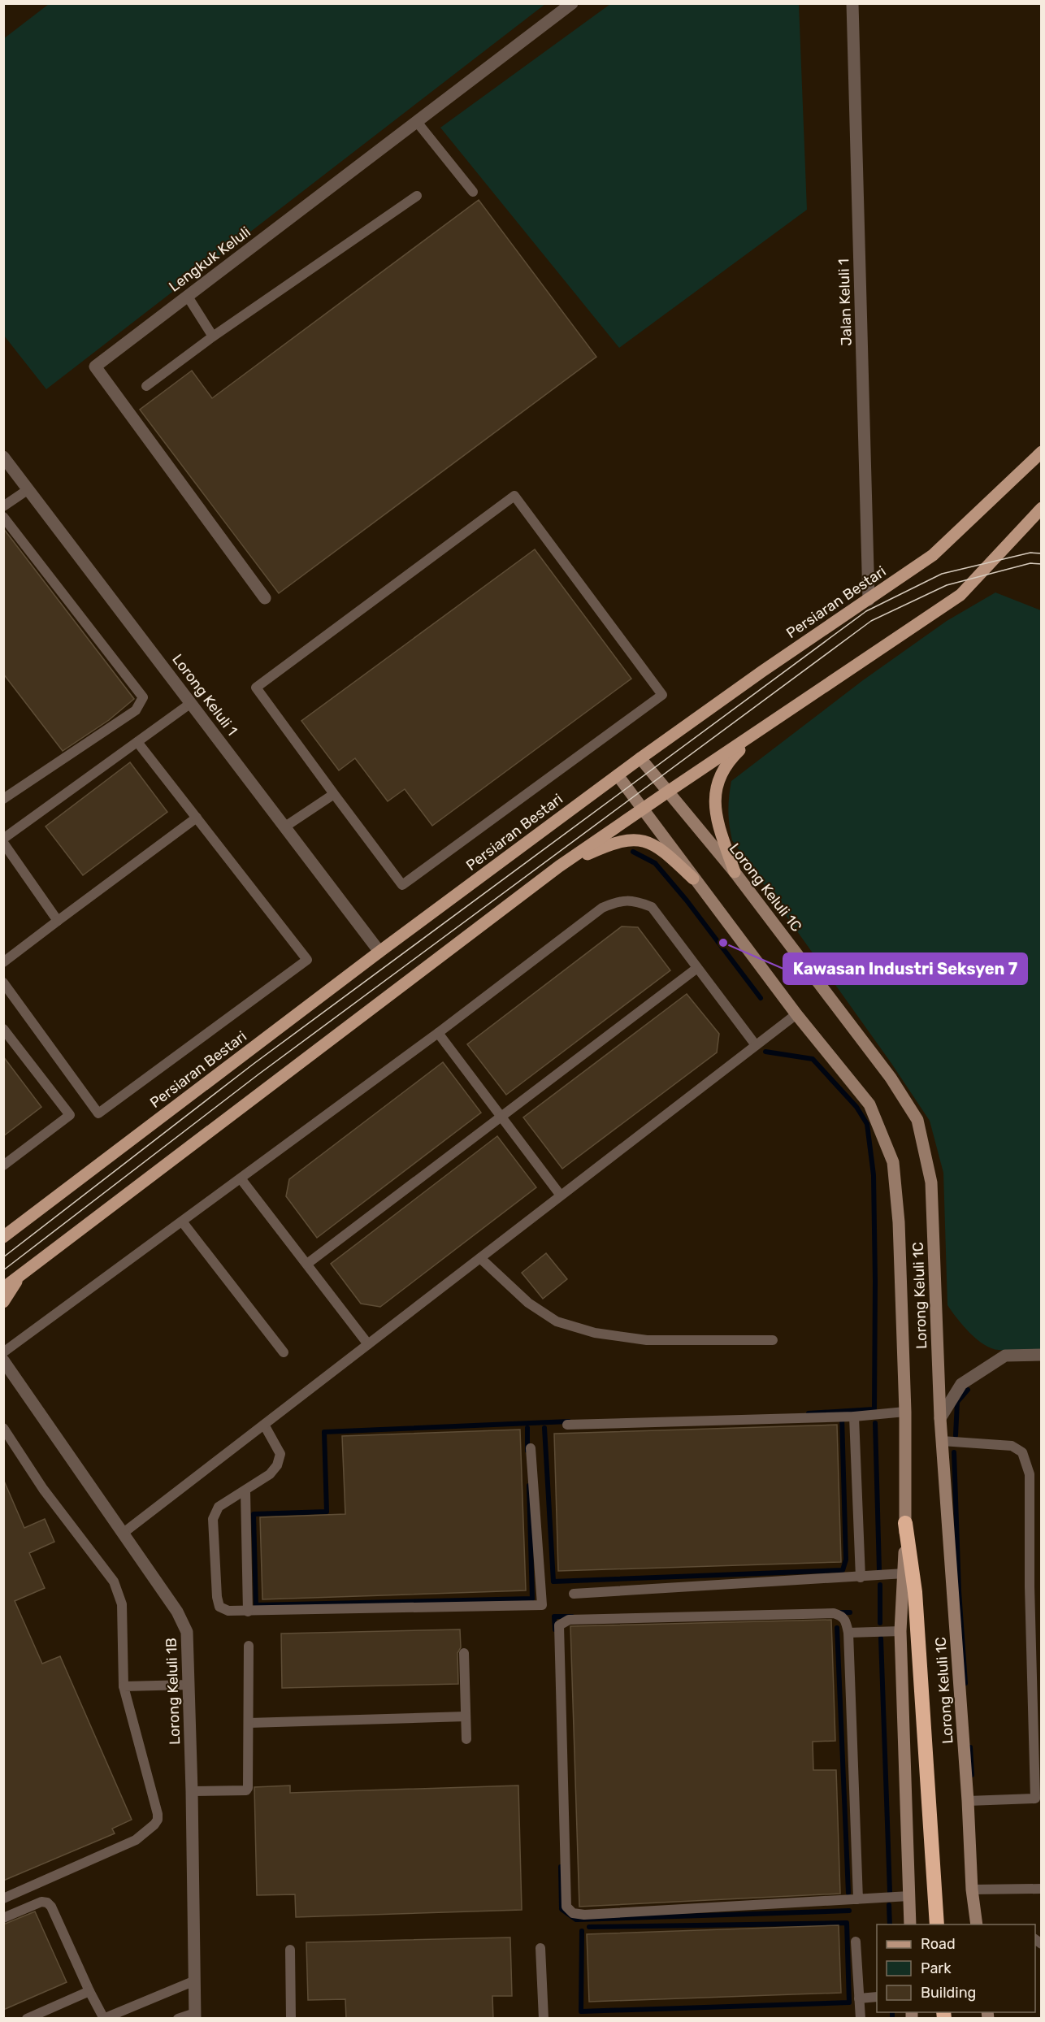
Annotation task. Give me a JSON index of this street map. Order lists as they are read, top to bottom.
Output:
{
  "streets": {
    "main road": ["Persiaran Bestari"],
    "street": [
      "Lengkuk Keluli",
      "Jalan Keluli 1",
      "Lorong Keluli 1",
      "Lorong Keluli 1C",
      "Lorong Keluli 1B"
    ]
  },
  "crossings": [
    ["Jalan Keluli 1", "Persiaran Bestari"],
    ["Persiaran Bestari", "Lorong Keluli 1"],
    ["Persiaran Bestari", "Lorong Keluli 1C"]
  ],
  "places": ["Kawasan Industri Seksyen 7"],
  "legend": ["Road", "Park", "Building"]
}
